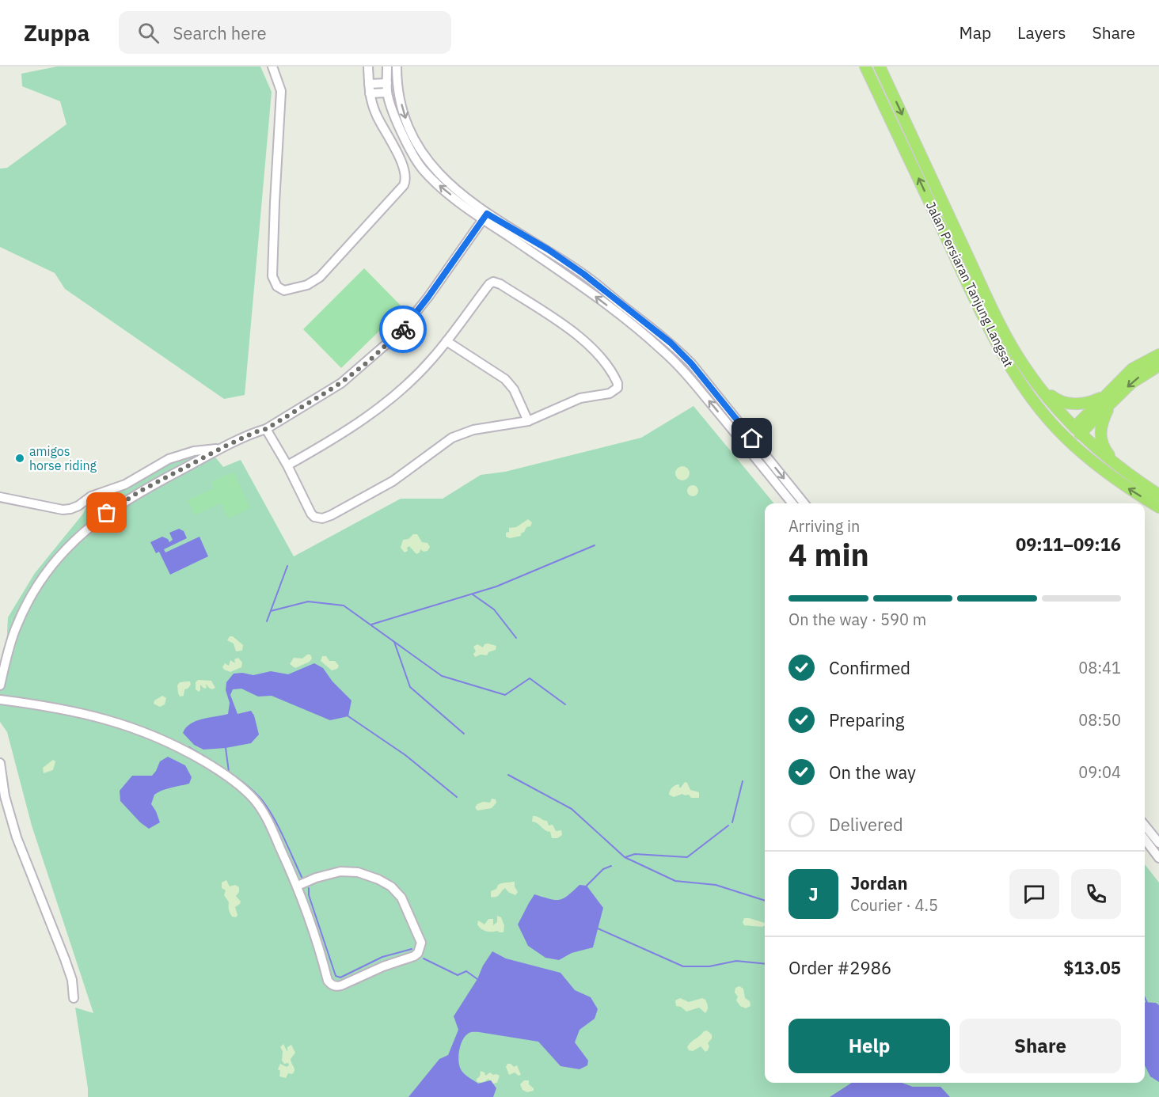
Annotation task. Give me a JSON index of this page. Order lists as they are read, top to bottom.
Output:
{
  "streets": {
    "main road": ["Jalan Persiaran Tanjung Langsat"]
  },
  "places": ["amigos horse riding"],
  "page": {
    "header": "Zuppa",
    "search": "Search here",
    "nav": ["Map", "Layers", "Share"],
    "heading": ["4 min", "Arriving in", "09:11–09:16"],
    "panel": [
      "Jordan",
      "Courier · 4.5",
      "Order #2986",
      "$13.05"
    ],
    "bar": "On the way · 590 m",
    "list": [
      ["Confirmed", "08:41"],
      ["Preparing", "08:50"],
      ["On the way", "09:04"],
      "Delivered"
    ],
    "round": "J",
    "buttons": ["Help", "Share"]
  }
}
